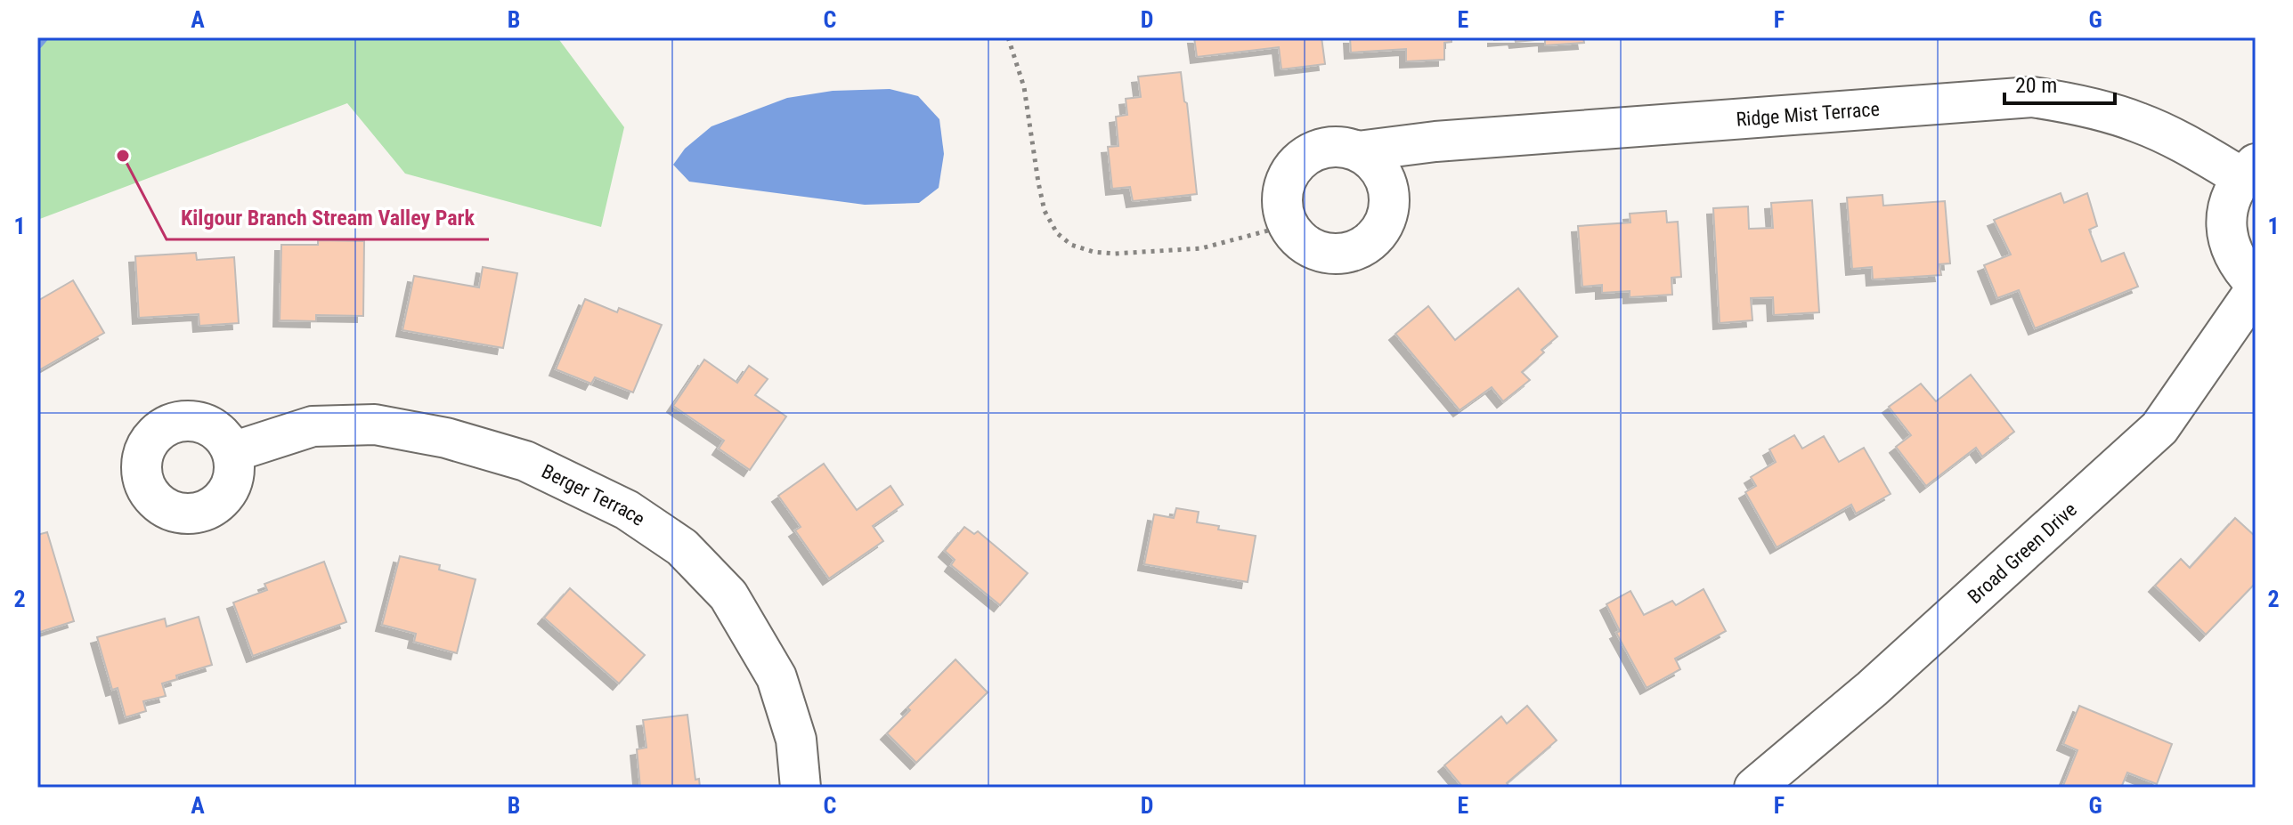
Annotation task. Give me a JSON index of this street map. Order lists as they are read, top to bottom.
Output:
{
  "streets": {
    "street": ["Ridge Mist Terrace", "Berger Terrace", "Broad Green Drive"]
  },
  "places": ["Kilgour Branch Stream Valley Park"],
  "scale_bar": "20 m",
  "grid": {
    "columns": [
      "A",
      "B",
      "C",
      "D",
      "E",
      "F",
      "G"
    ],
    "rows": ["1", "2"]
  }
}
